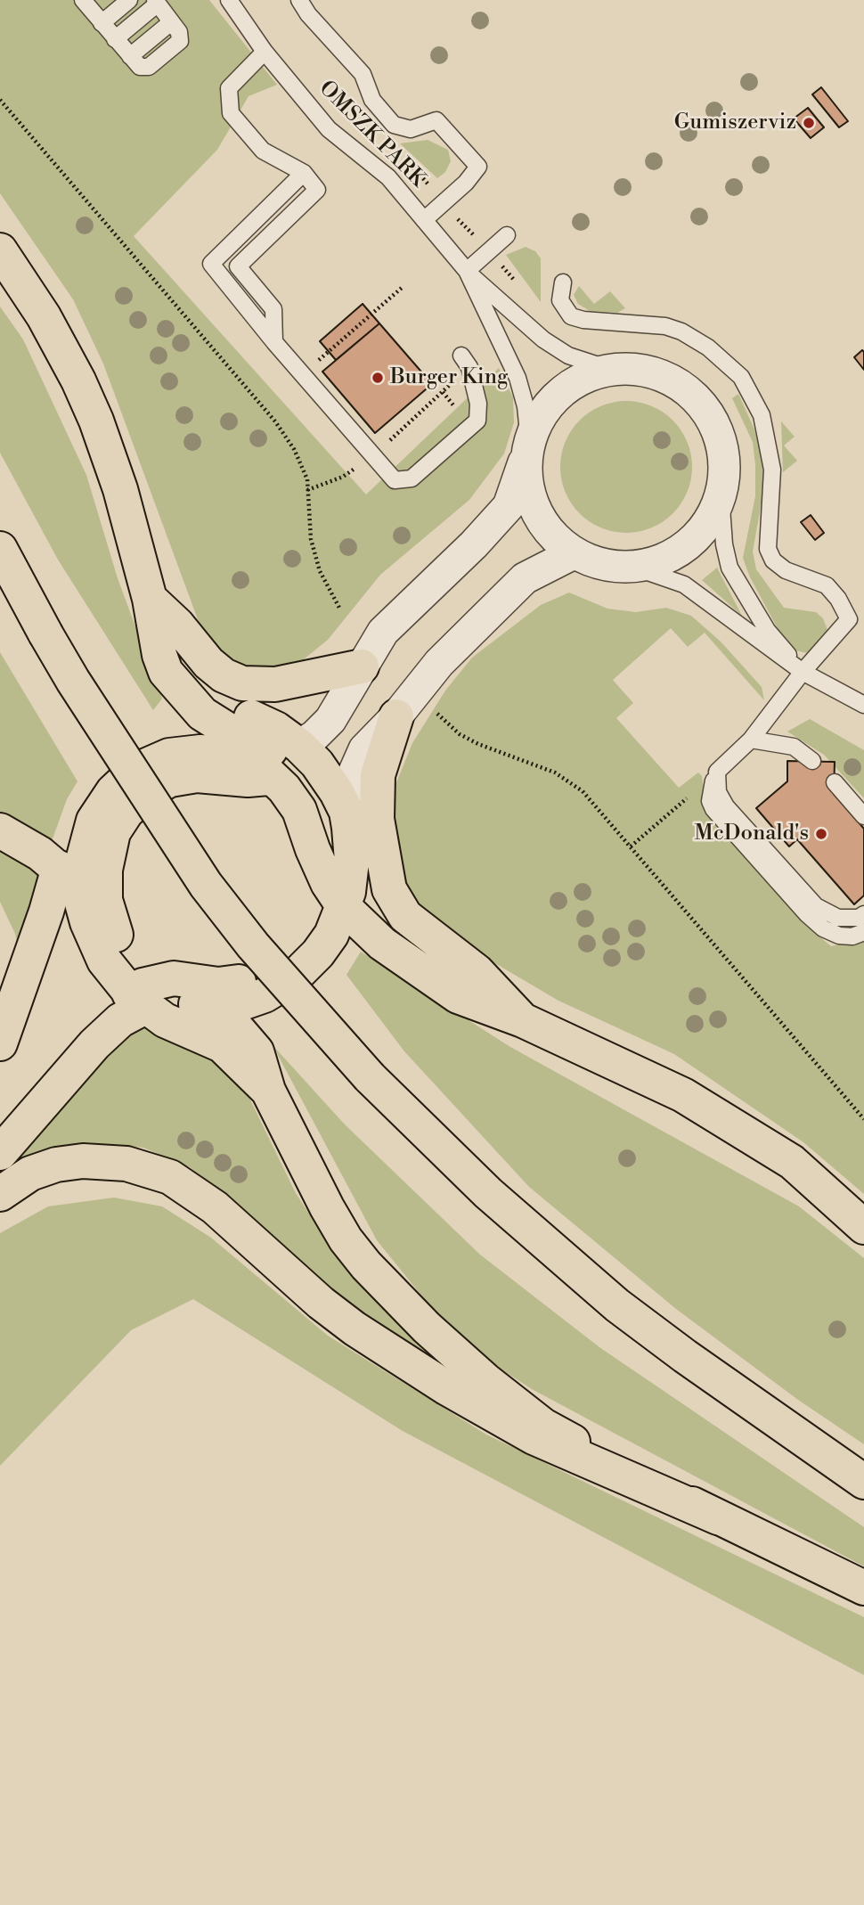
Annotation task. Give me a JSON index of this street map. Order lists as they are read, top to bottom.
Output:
{
  "streets": {
    "lane": ["OMSZK PARK"]
  },
  "places": ["Gumiszerviz", "Burger King", "McDonald's"]
}
